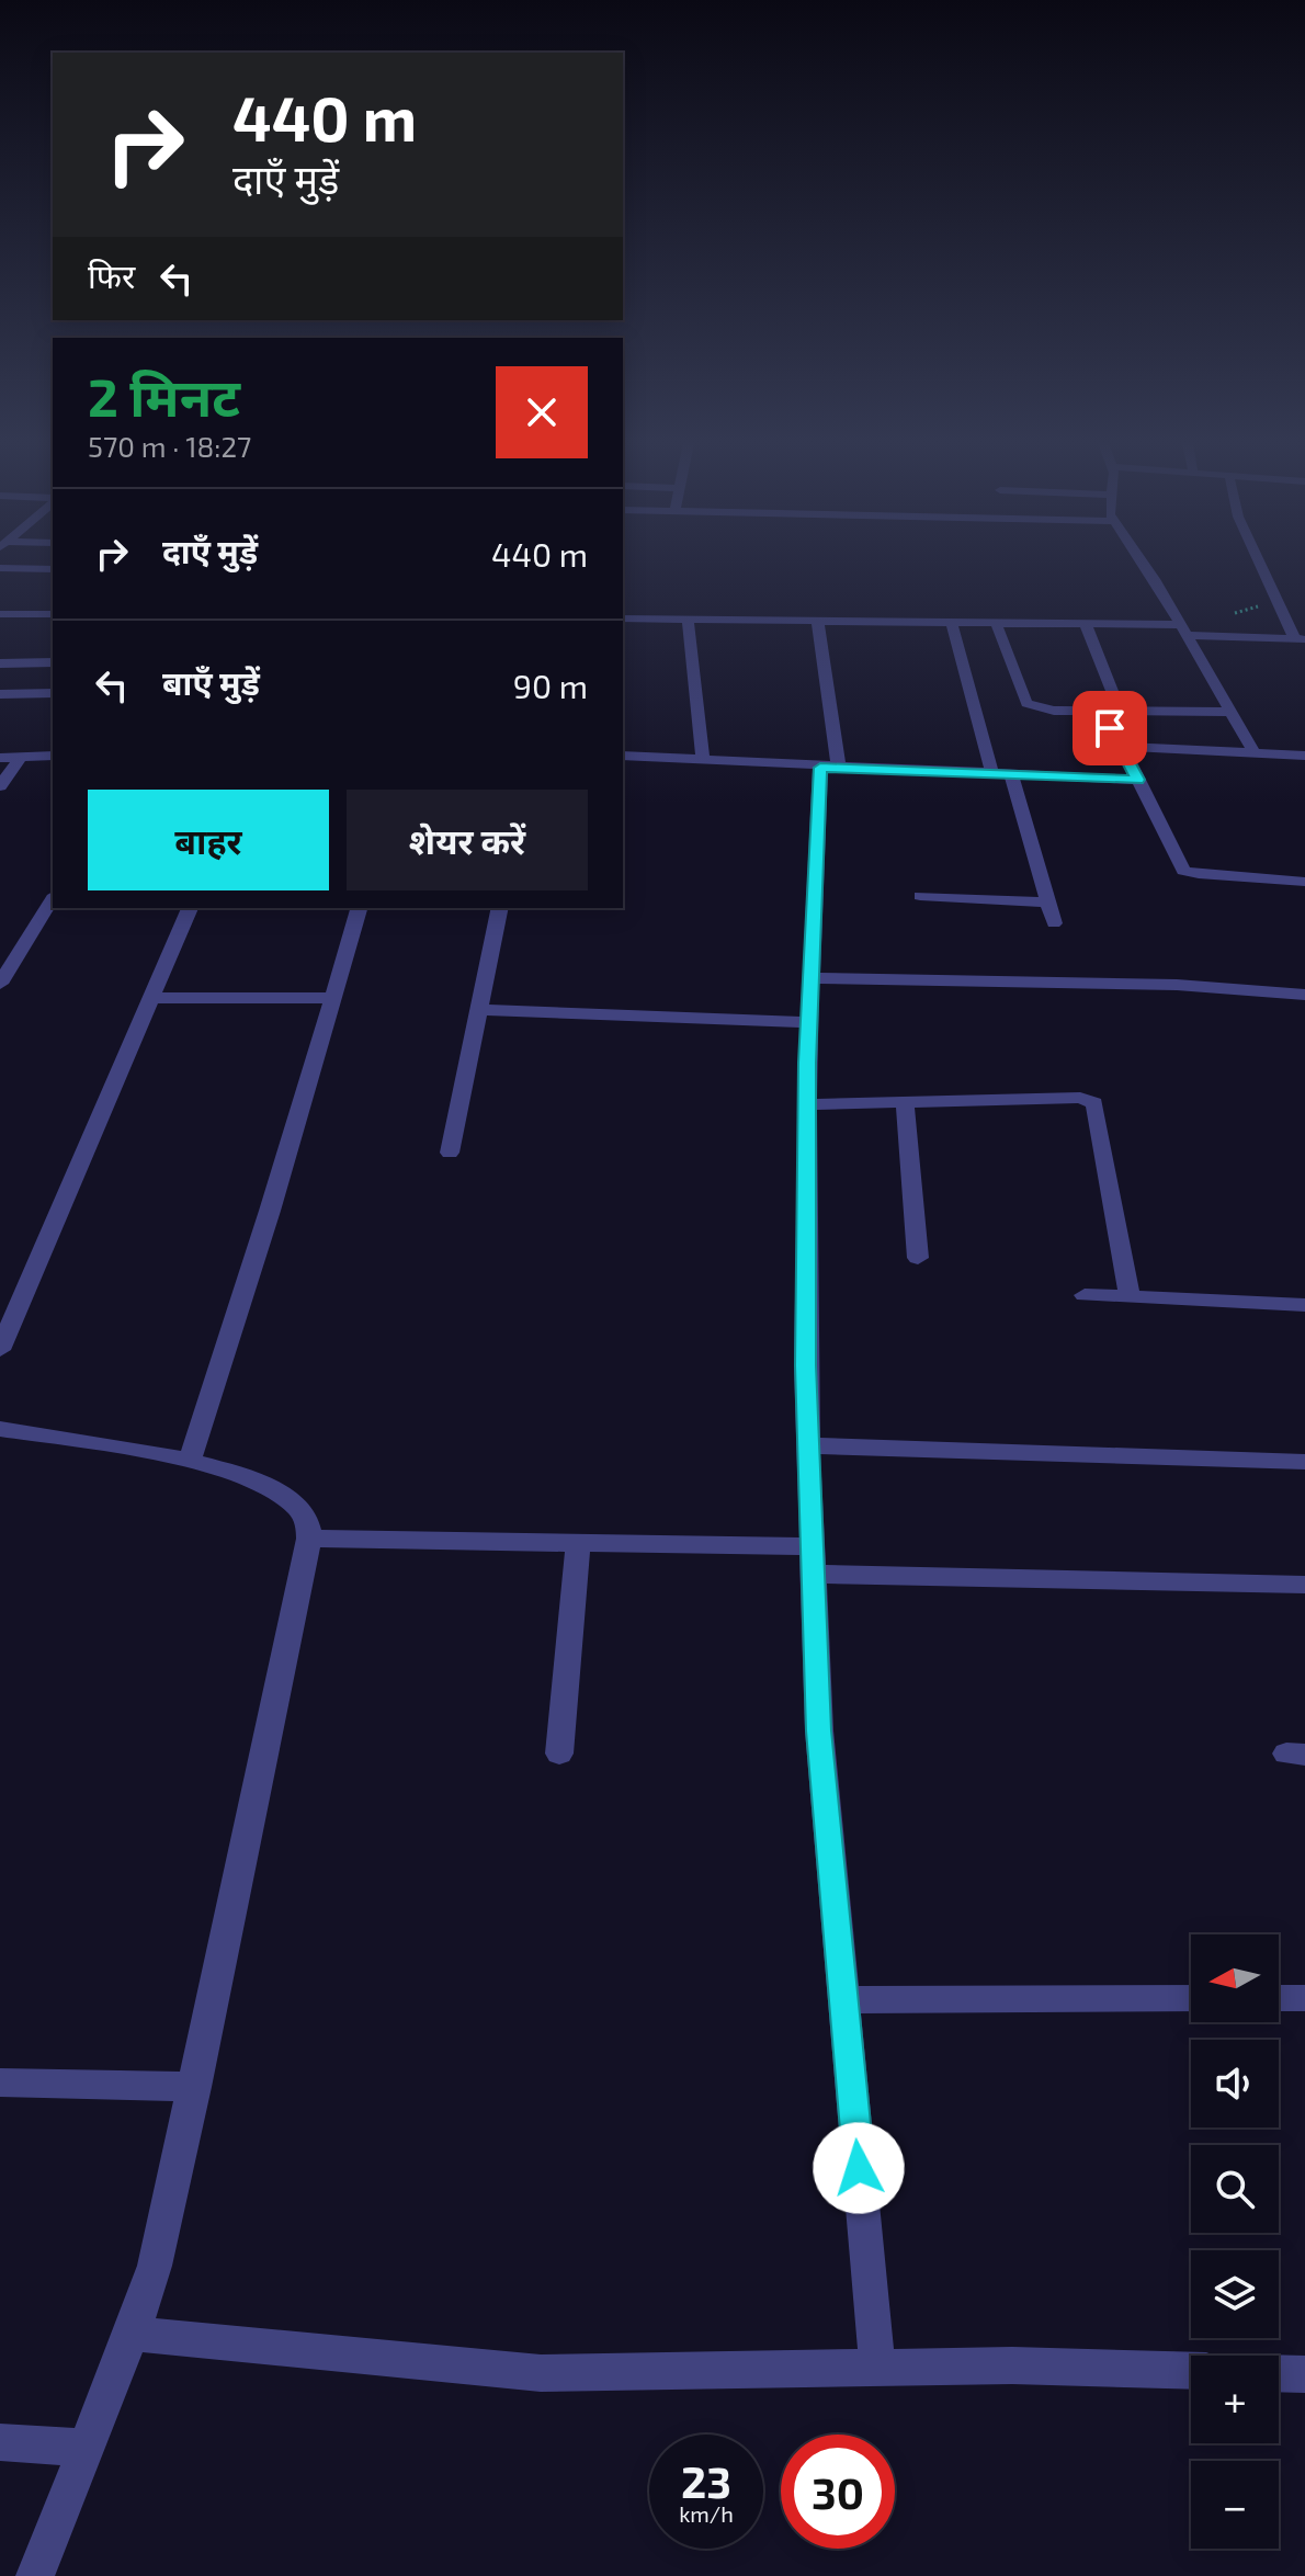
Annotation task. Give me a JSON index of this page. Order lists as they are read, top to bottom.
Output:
{
  "north": "left",
  "page": {
    "turn": ["440 m", "दाएँ मुड़ें"],
    "then": "फिर",
    "heading": ["2 मिनट", "570 m · 18:27"],
    "list": [
      {
        "name": "दाएँ मुड़ें",
        "value": "440 m"
      },
      {
        "name": "बाएँ मुड़ें",
        "value": "90 m"
      }
    ],
    "buttons": ["बाहर", "शेयर करें"],
    "map_buttons": ["+", "−"],
    "speed": "23 km/h",
    "limit": "30"
  }
}
